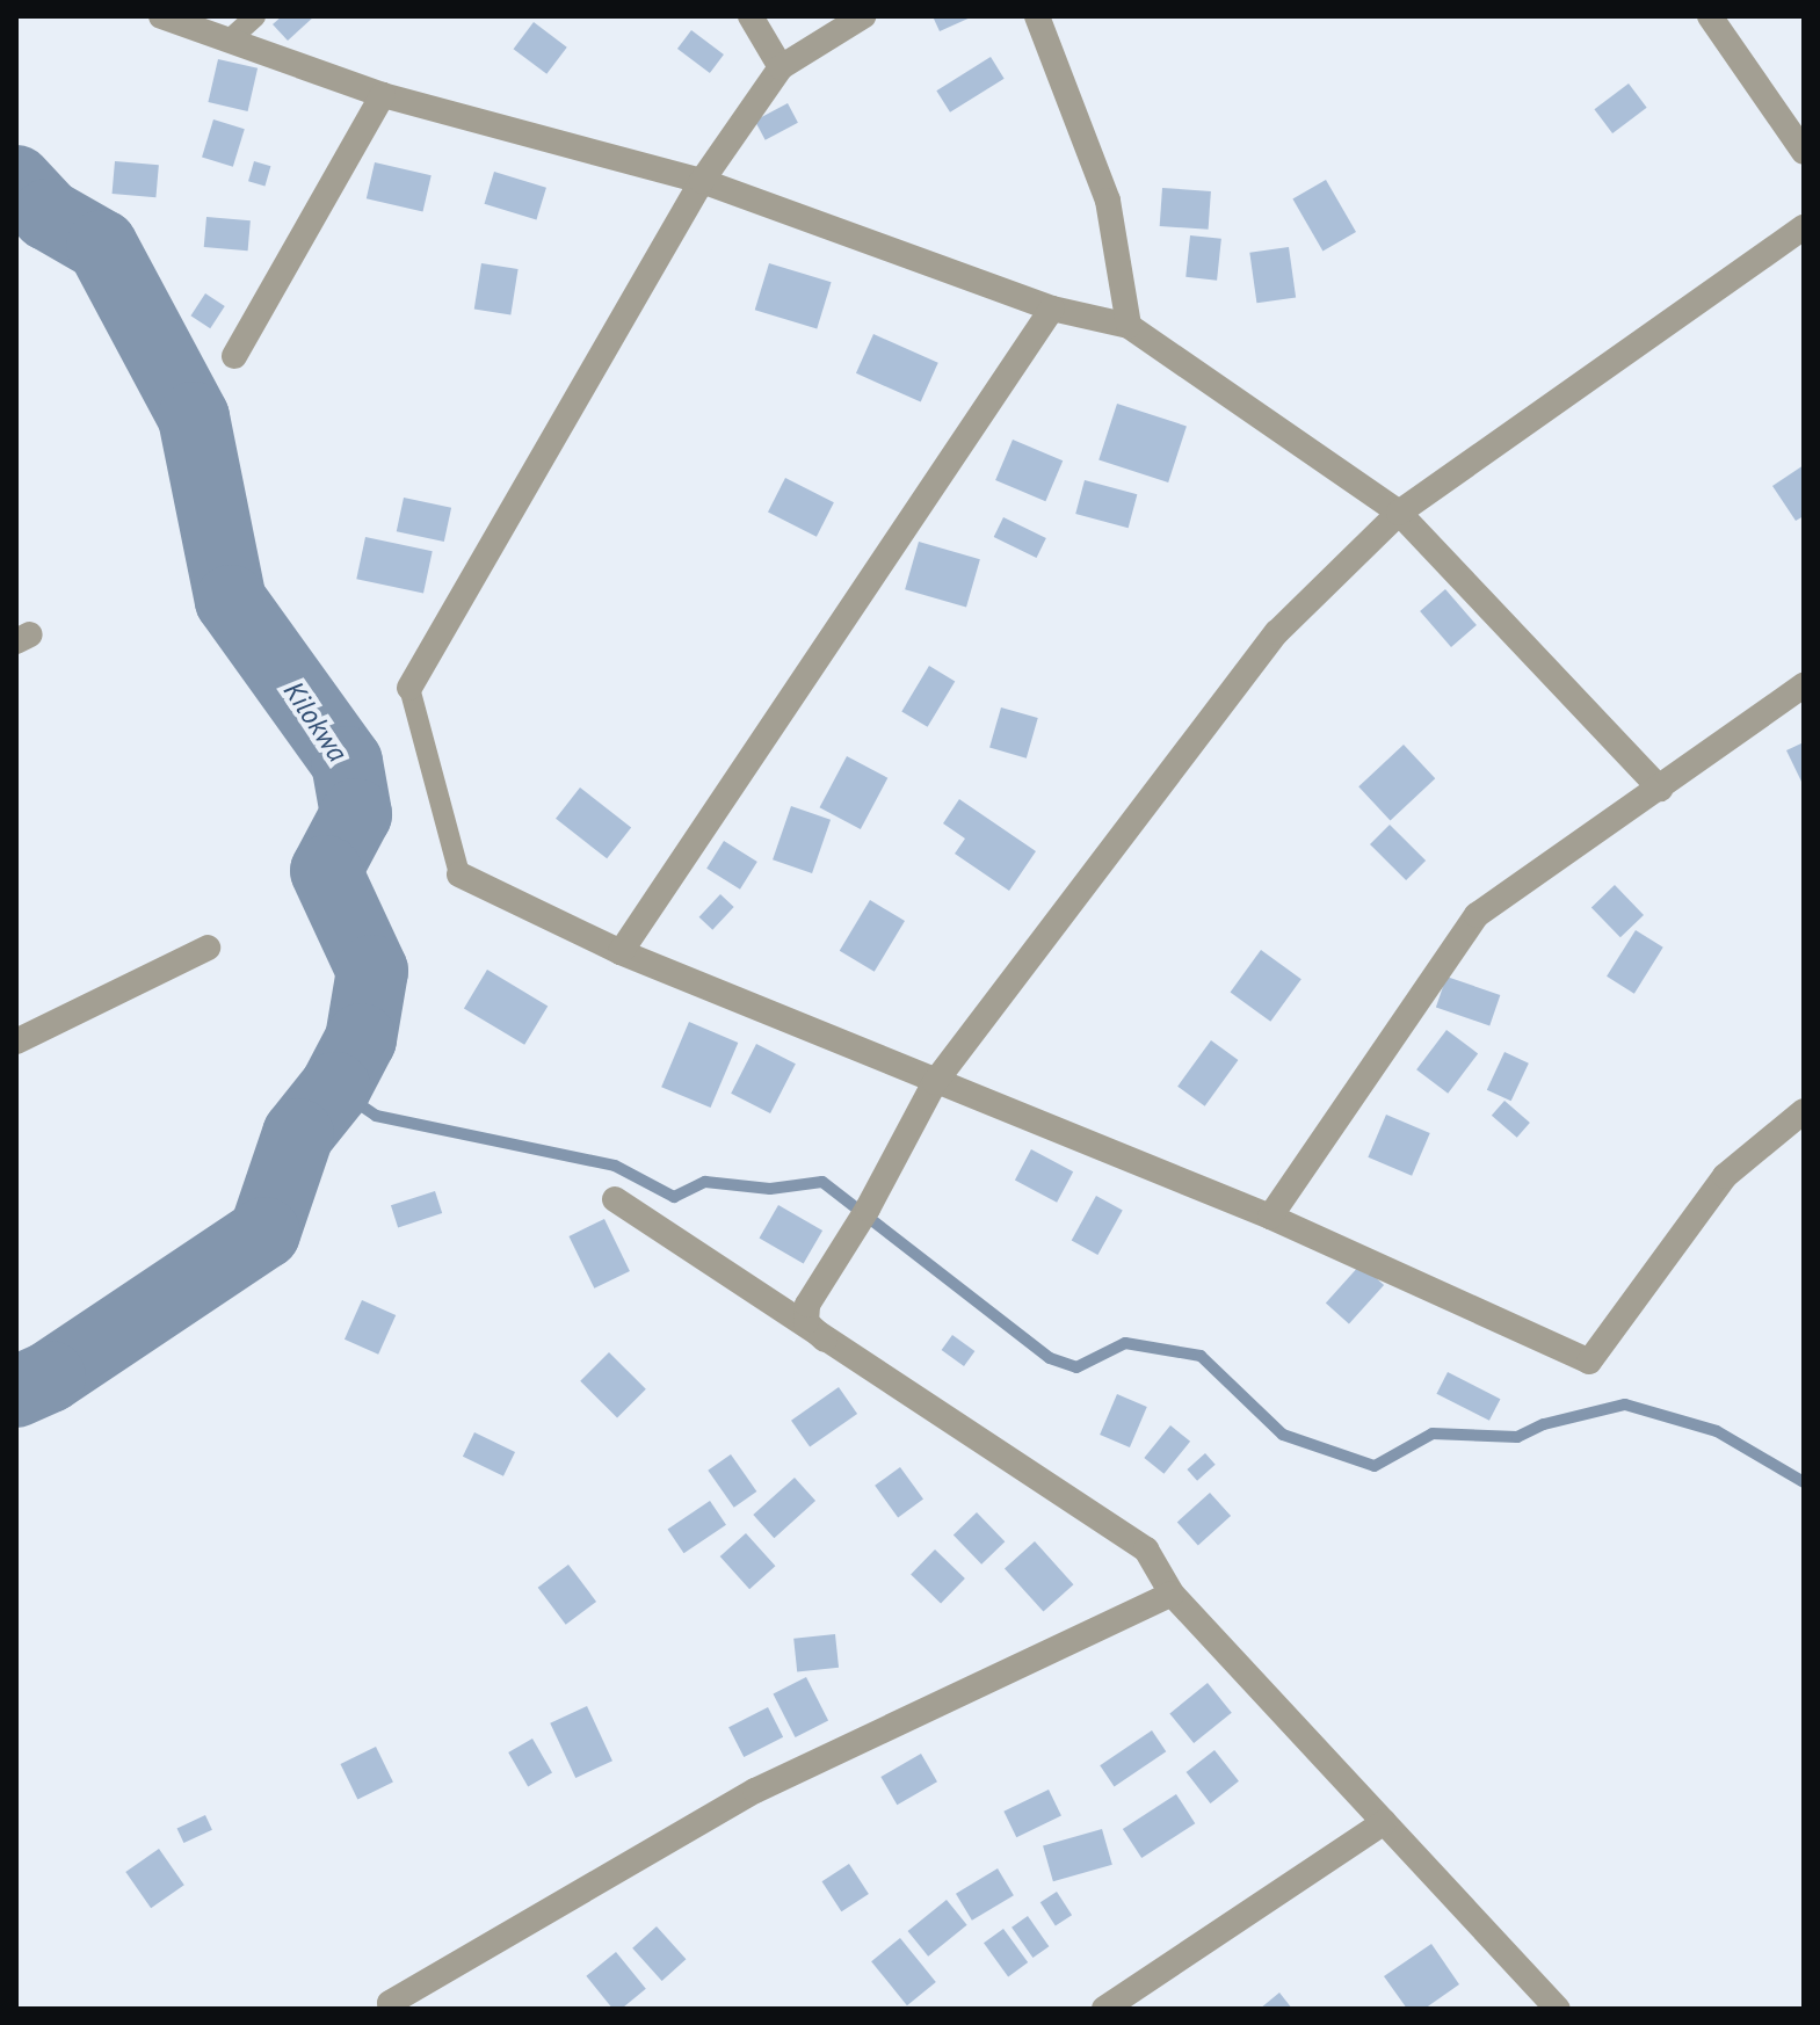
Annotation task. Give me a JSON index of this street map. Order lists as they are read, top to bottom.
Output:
{
  "water": ["Kilokwa"]
}
